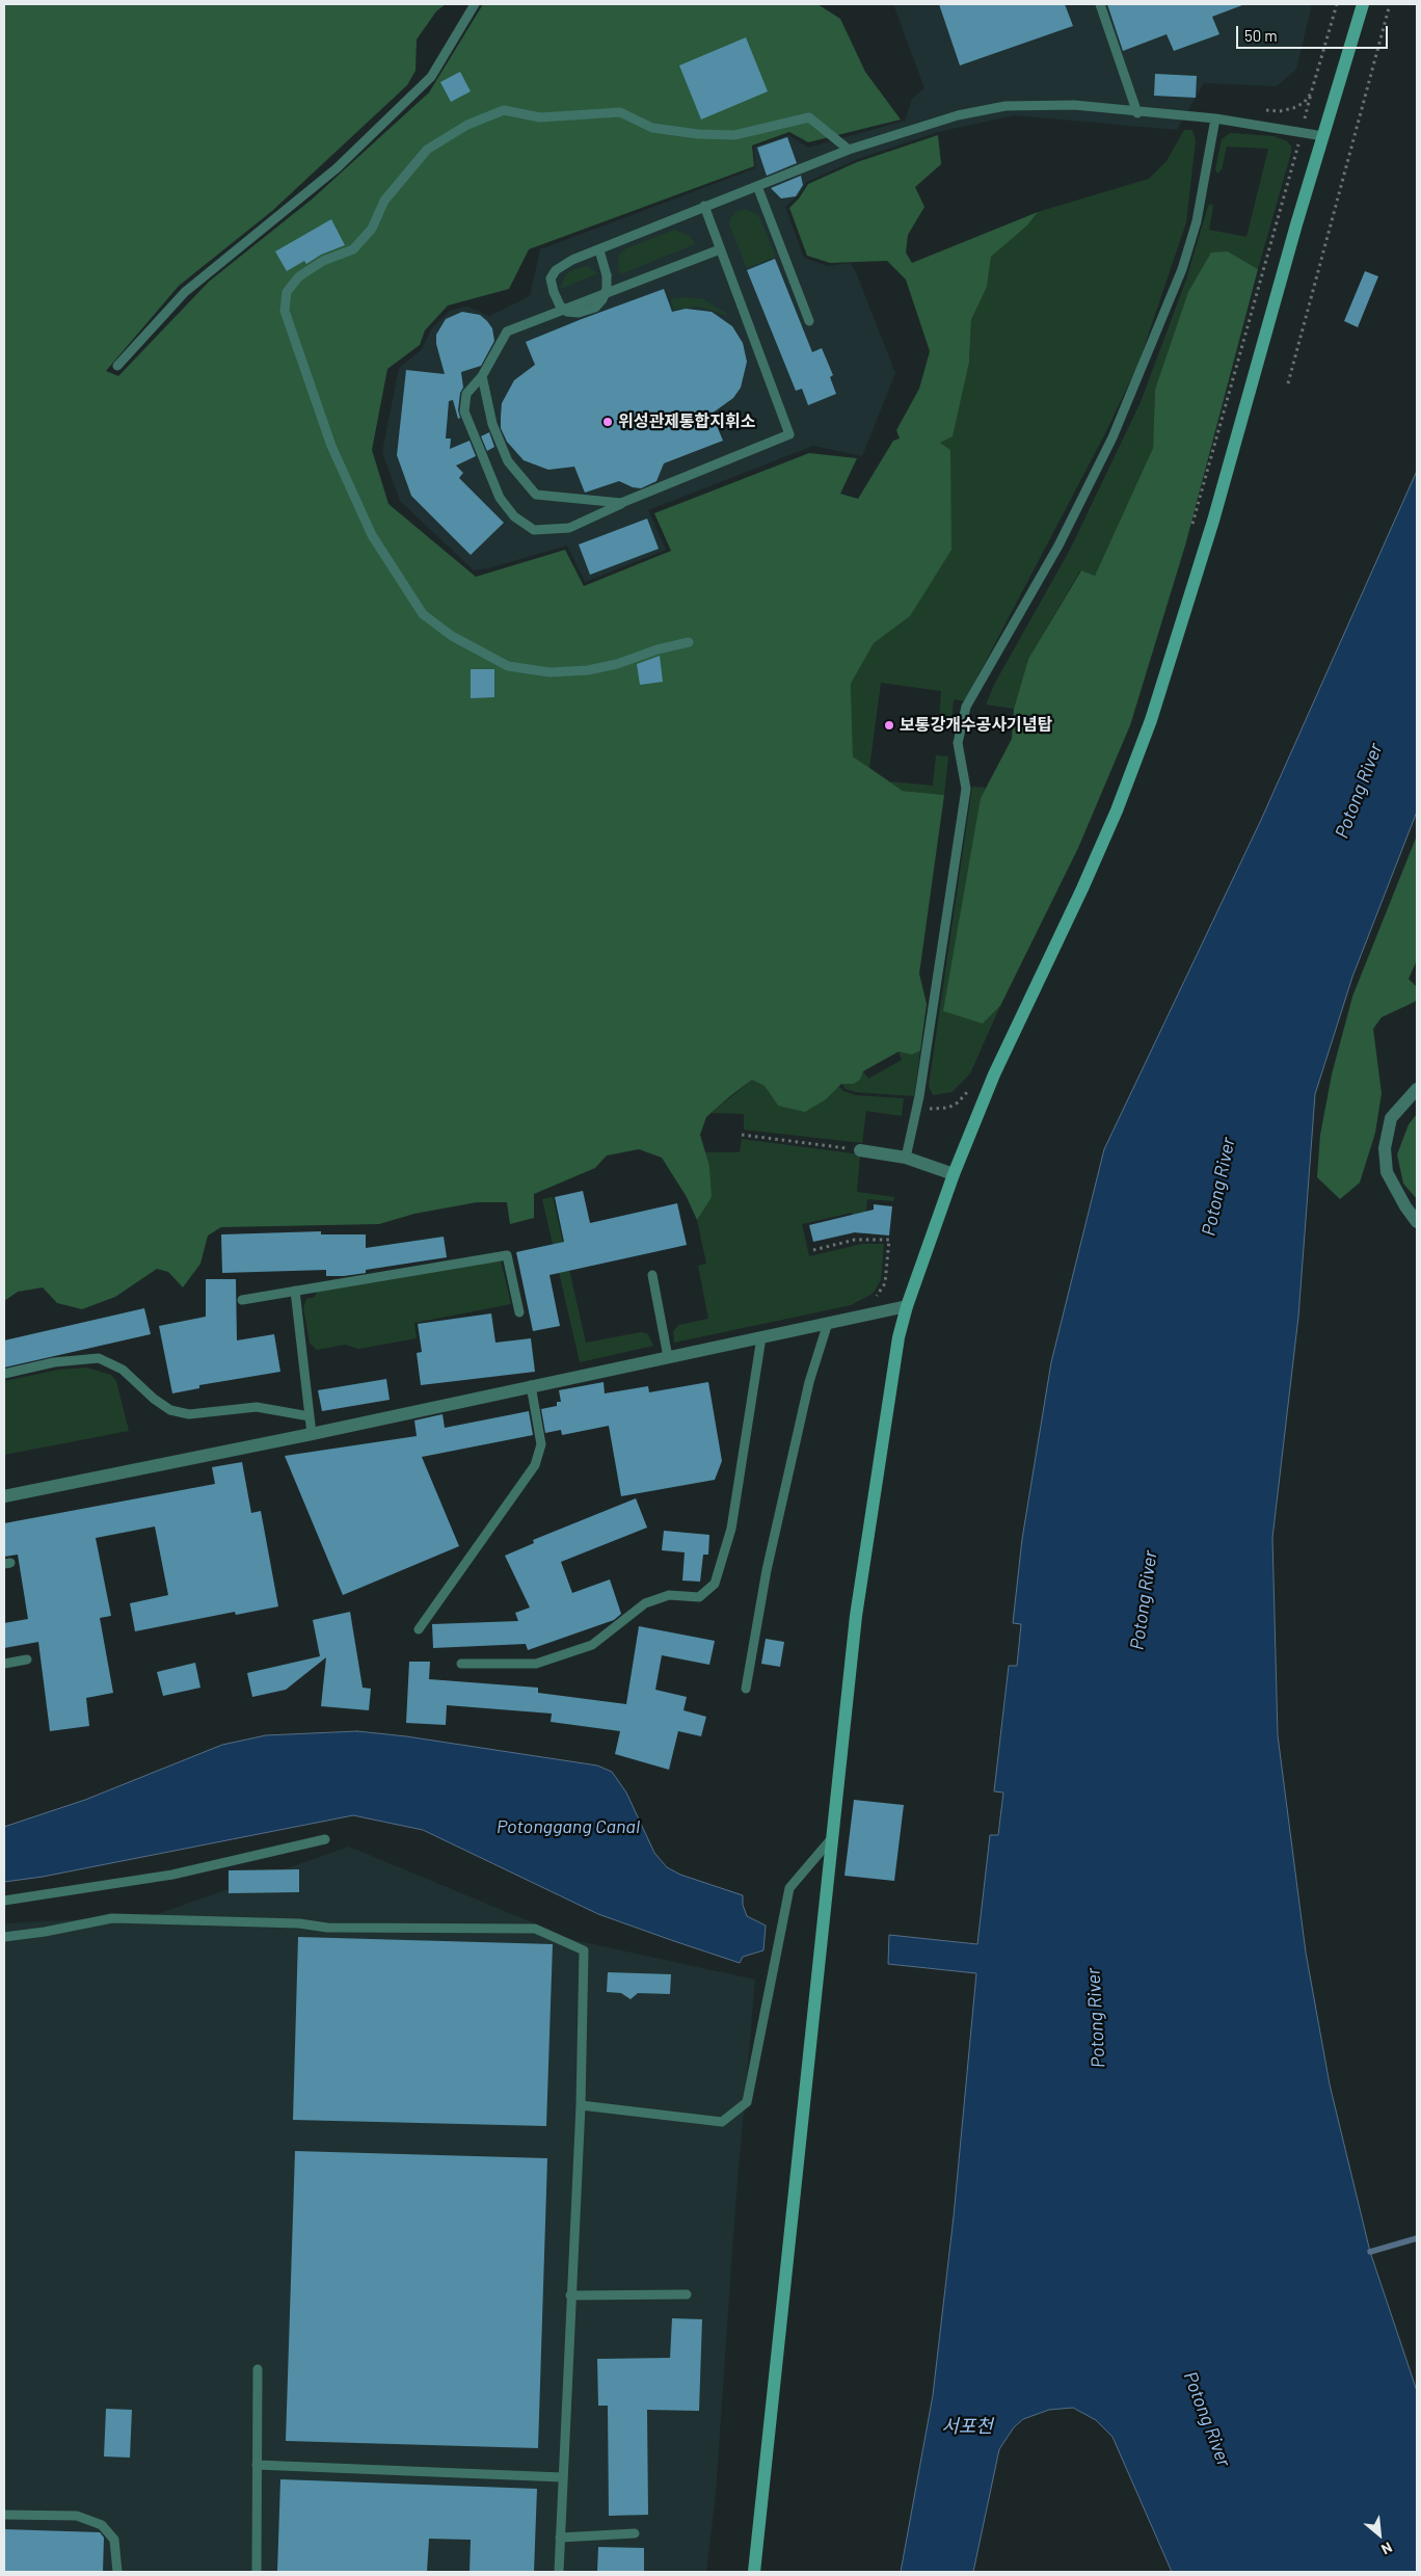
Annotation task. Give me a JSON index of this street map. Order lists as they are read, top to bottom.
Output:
{
  "water": ["Potong River", "Potonggang Canal", "서포천"],
  "places": ["위성관제통합지휘소", "보통강개수공사기념탑"],
  "scale_bar": "50 m",
  "north": "bottom right"
}
